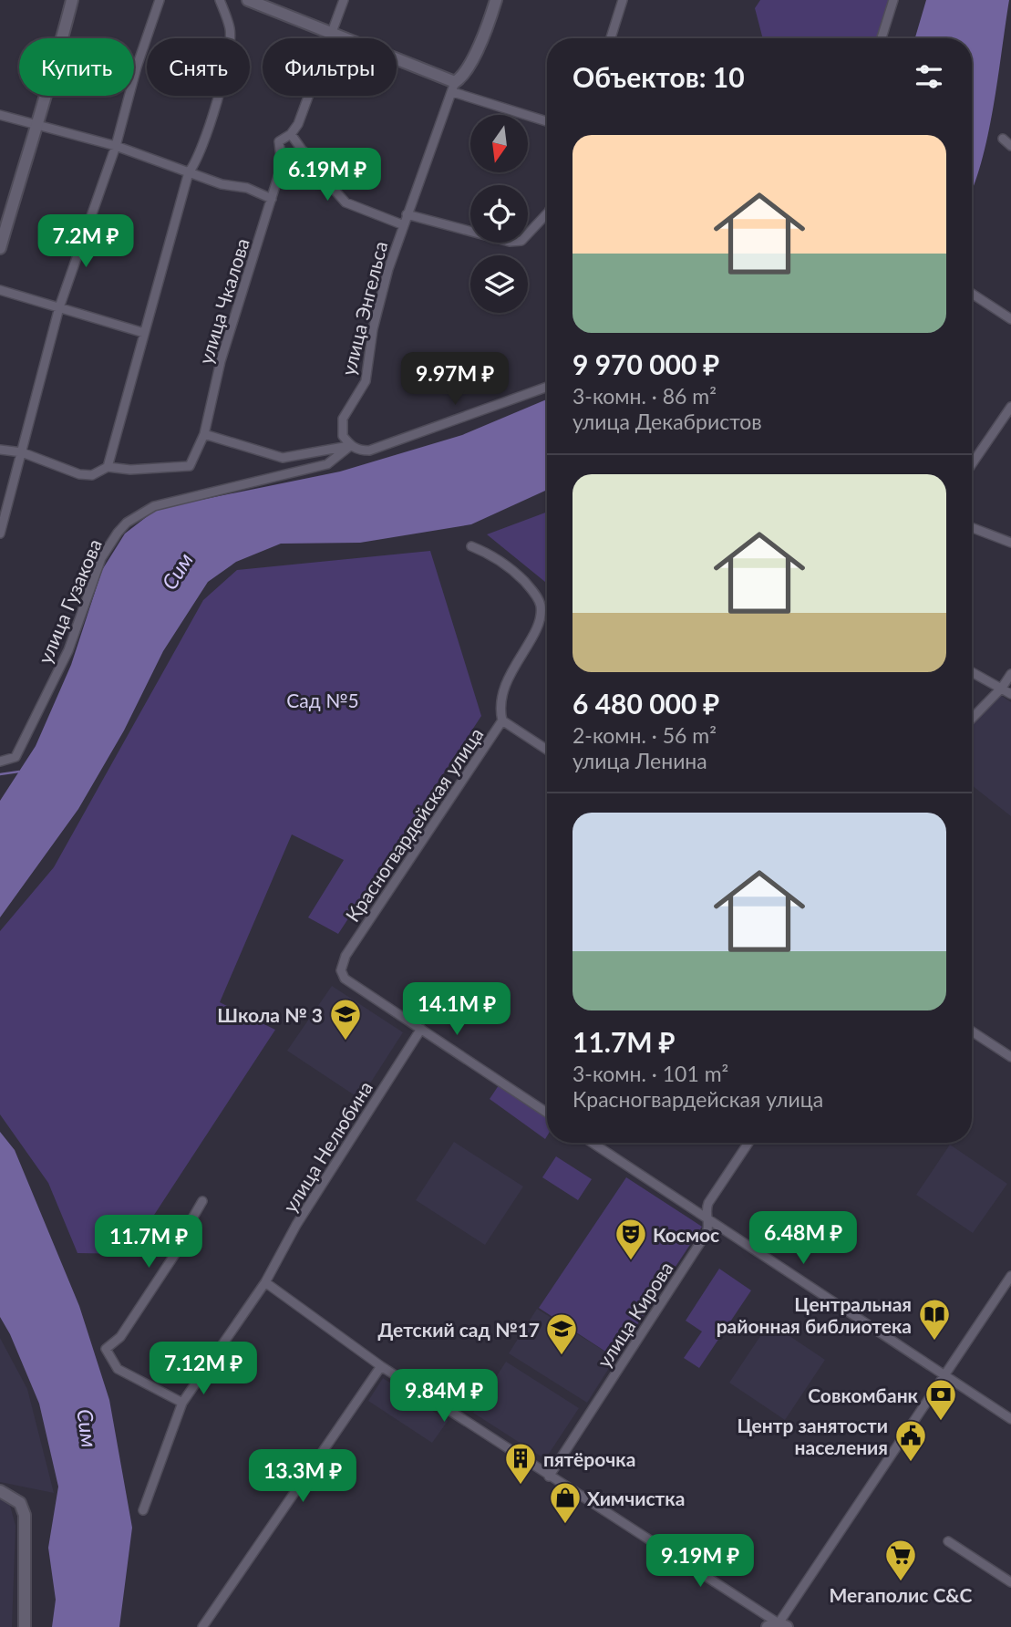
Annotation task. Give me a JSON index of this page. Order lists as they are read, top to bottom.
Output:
{
  "streets": {
    "main road": ["улица Энгельса"],
    "street": [
      "улица Чкалова",
      "улица Гузакова",
      "Красногвардейская улица",
      "улица Нелюбина",
      "улица Кирова"
    ]
  },
  "crossings": [
    ["улица Энгельса", "улица Гузакова"],
    ["Красногвардейская улица", "улица Нелюбина"]
  ],
  "water": ["Сим"],
  "parks": ["Сад №5"],
  "places": {
    "school or university": ["Школа № 3", "Детский сад №17"],
    "theatre": ["Космос"],
    "library": ["Центральная районная библиотека"],
    "bank": ["Совкомбанк"],
    "public building": ["Центр занятости населения"],
    "building": ["пятёрочка"],
    "shop": ["Химчистка"],
    "supermarket": ["Мегаполис C&C"]
  },
  "north": "bottom",
  "page": {
    "chip": ["Купить", "Снять", "Фильтры"],
    "heading": "Объектов: 10",
    "list": [
      {
        "name": "9 970 000 ₽",
        "note": "3-комн. · 86 m² · улица Декабристов"
      },
      {
        "name": "6 480 000 ₽",
        "note": "2-комн. · 56 m² · улица Ленина"
      },
      {
        "name": "11.7M ₽",
        "note": "3-комн. · 101 m² · Красногвардейская улица"
      }
    ],
    "price": [
      "6.19M ₽",
      "7.2M ₽",
      "9.97M ₽",
      "14.1M ₽",
      "6.48M ₽",
      "11.7M ₽",
      "7.12M ₽",
      "9.84M ₽",
      "13.3M ₽",
      "9.19M ₽"
    ]
  }
}
